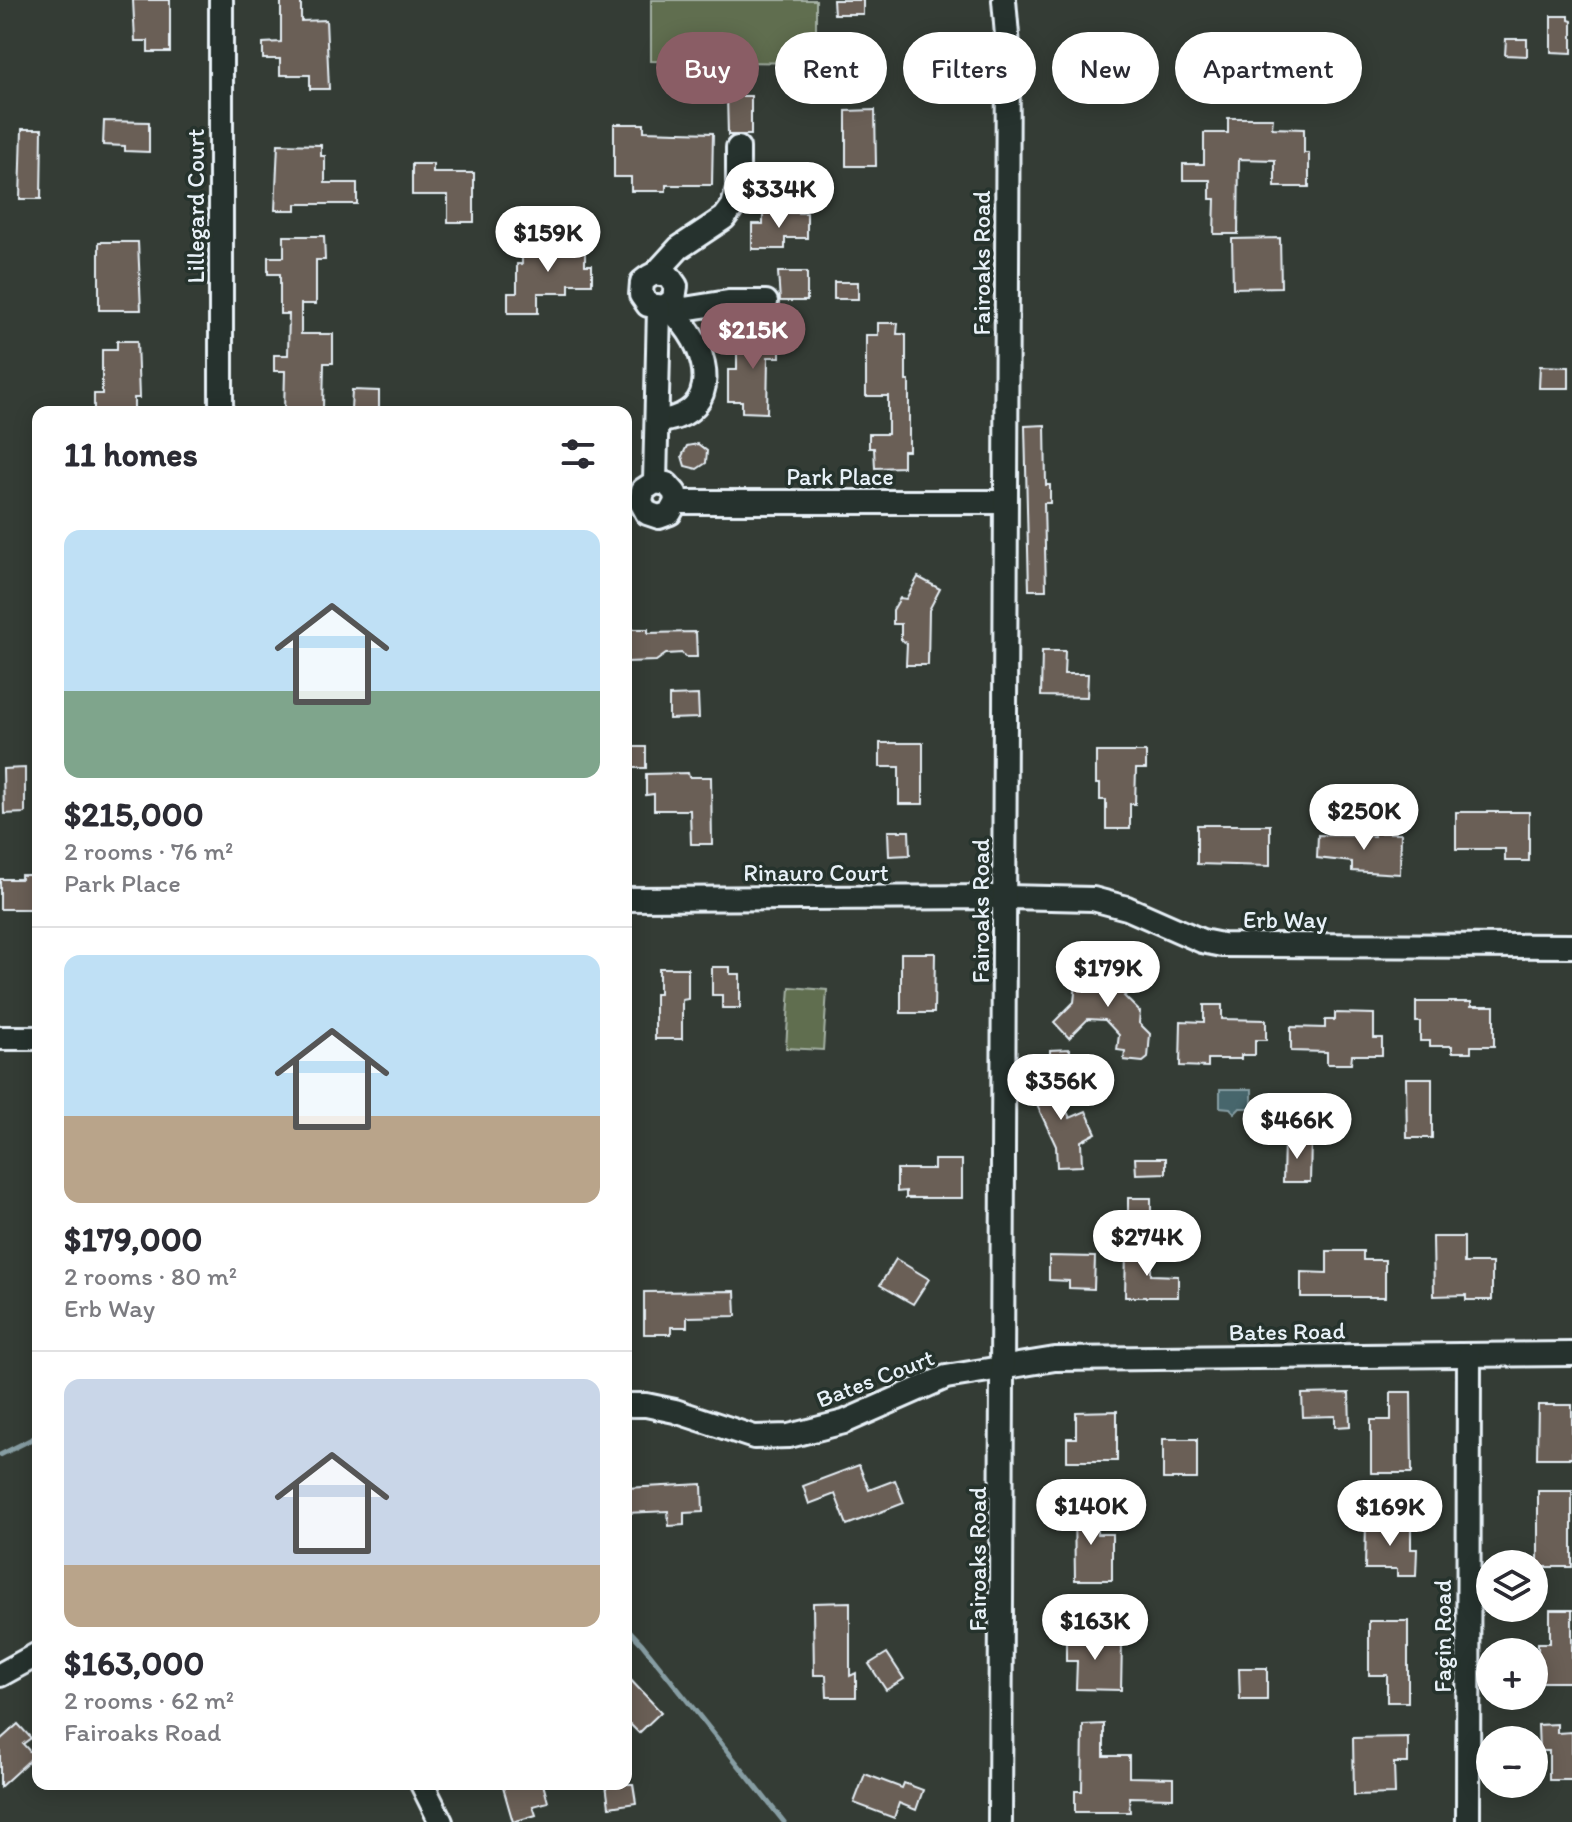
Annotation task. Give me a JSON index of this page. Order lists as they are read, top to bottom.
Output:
{
  "streets": {
    "street": [
      "Lillegard Court",
      "Fairoaks Road",
      "Park Place",
      "Rinauro Court",
      "Erb Way",
      "Bates Road",
      "Bates Court",
      "Fagin Road"
    ]
  },
  "crossings": [
    ["Fairoaks Road", "Park Place"],
    ["Fairoaks Road", "Rinauro Court"],
    ["Fairoaks Road", "Erb Way"],
    ["Fairoaks Road", "Bates Road"],
    ["Fairoaks Road", "Bates Court"],
    ["Rinauro Court", "Erb Way"],
    ["Bates Road", "Bates Court"],
    ["Bates Road", "Fagin Road"]
  ],
  "page": {
    "chip": [
      "Buy",
      "Rent",
      "Filters",
      "New",
      "Apartment"
    ],
    "price": [
      "$334K",
      "$159K",
      "$215K",
      "$250K",
      "$179K",
      "$356K",
      "$466K",
      "$274K",
      "$140K",
      "$169K",
      "$163K"
    ],
    "heading": "11 homes",
    "list": [
      {
        "name": "$215,000",
        "note": "2 rooms · 76 m² · Park Place"
      },
      {
        "name": "$179,000",
        "note": "2 rooms · 80 m² · Erb Way"
      },
      {
        "name": "$163,000",
        "note": "2 rooms · 62 m² · Fairoaks Road"
      }
    ],
    "map_buttons": ["+", "−"]
  }
}
